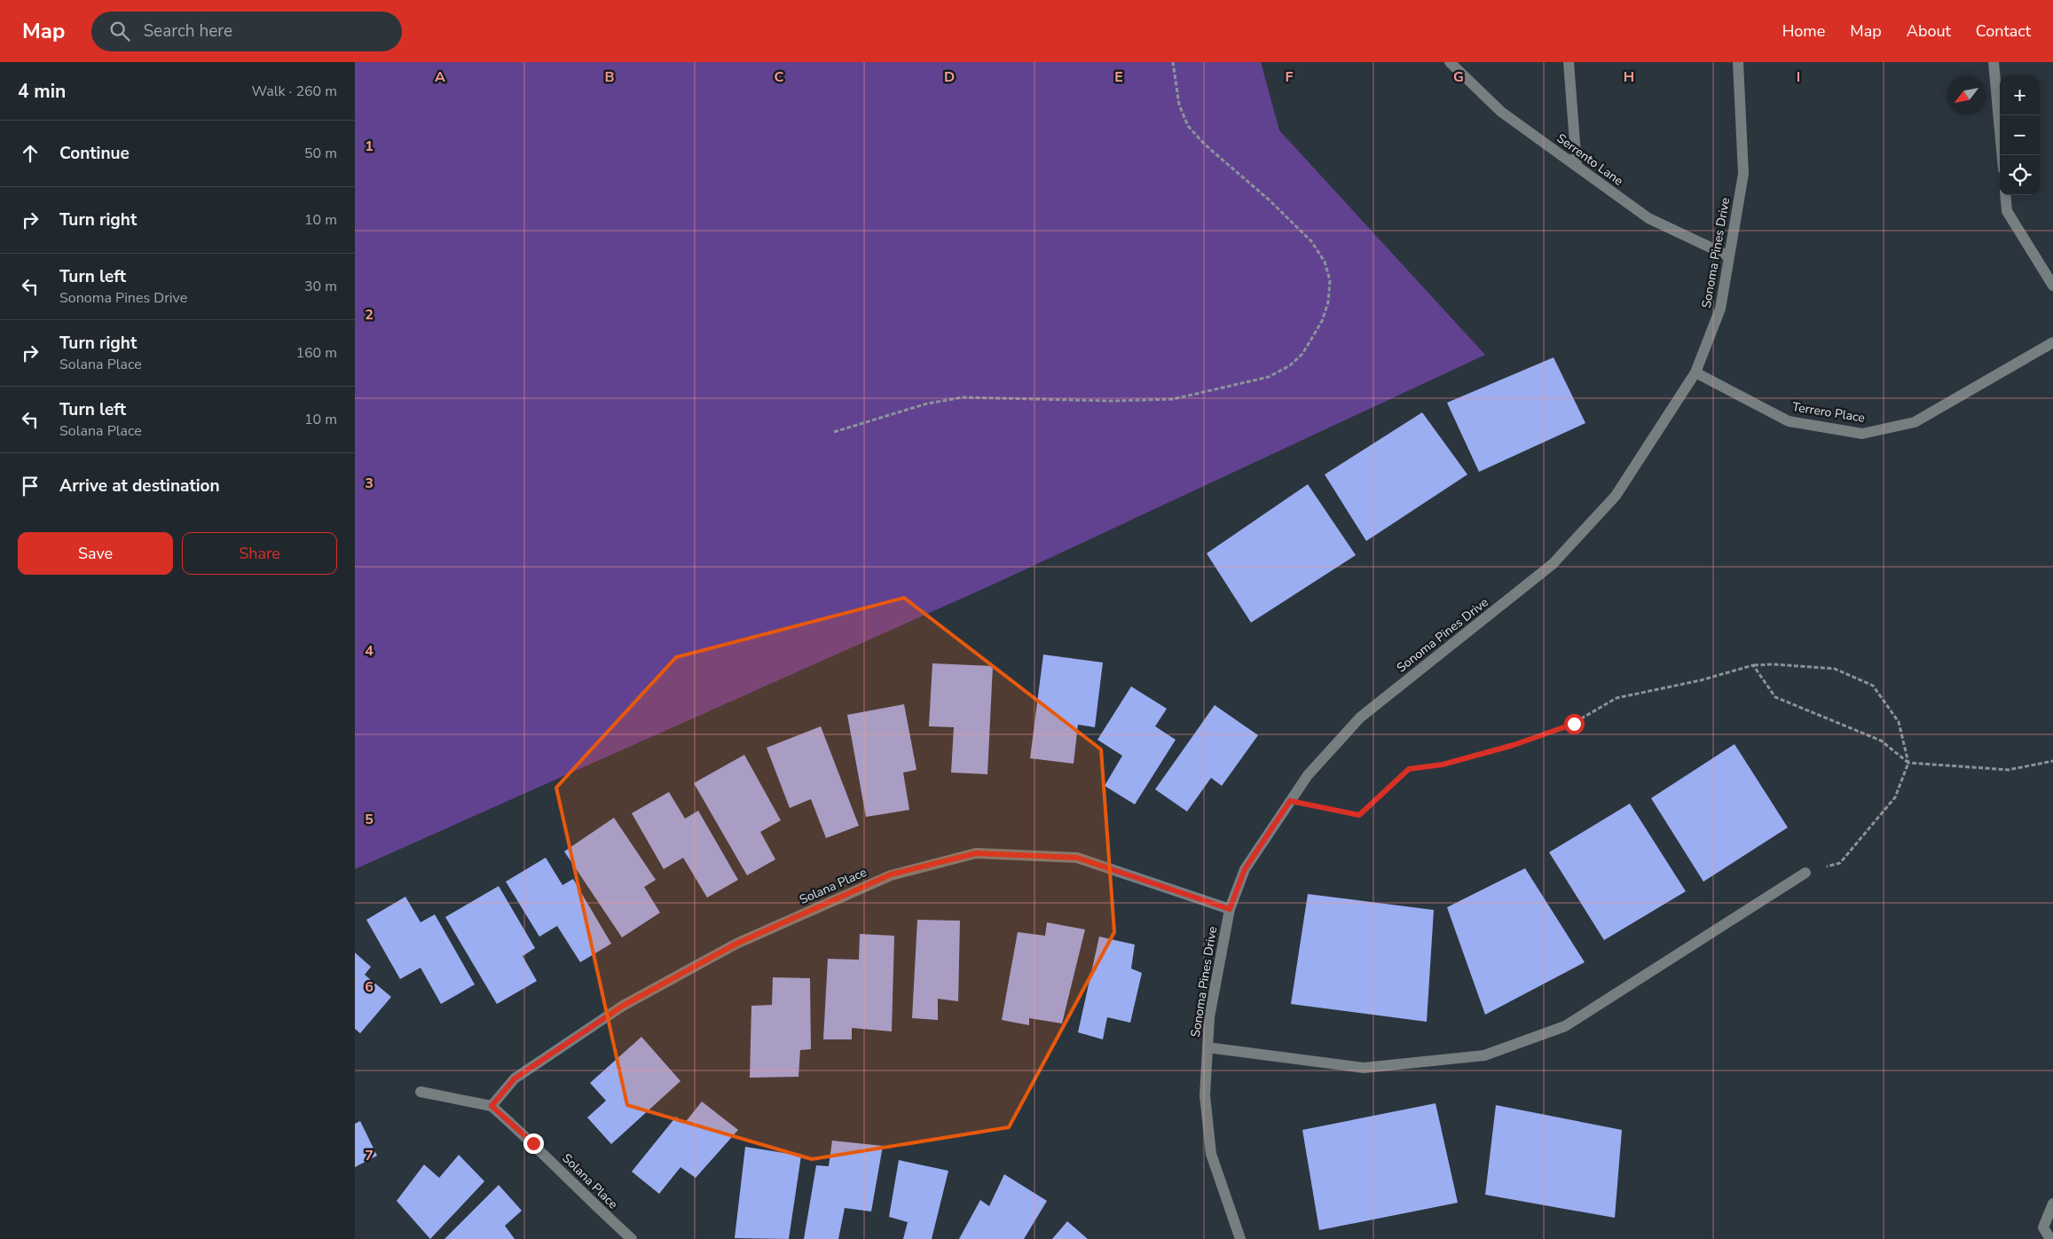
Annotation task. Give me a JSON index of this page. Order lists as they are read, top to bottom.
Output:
{
  "streets": {
    "street": [
      "Serrento Lane",
      "Sonoma Pines Drive",
      "Terrero Place",
      "Solana Place"
    ]
  },
  "crossings": [
    ["Serrento Lane", "Sonoma Pines Drive"],
    ["Sonoma Pines Drive", "Terrero Place"],
    ["Sonoma Pines Drive", "Solana Place"]
  ],
  "north": "bottom left",
  "page": {
    "header": "Map",
    "search": "Search here",
    "nav": [
      "Home",
      "Map",
      "About",
      "Contact"
    ],
    "heading": ["4 min", "Walk · 260 m"],
    "map_buttons": ["+", "−"],
    "list": [
      ["Continue", "50 m"],
      ["Turn right", "10 m"],
      ["Turn left", "Sonoma Pines Drive", "30 m"],
      ["Turn right", "Solana Place", "160 m"],
      ["Turn left", "Solana Place", "10 m"],
      "Arrive at destination"
    ],
    "buttons": ["Save", "Share"]
  },
  "grid": {
    "columns": [
      "A",
      "B",
      "C",
      "D",
      "E",
      "F",
      "G",
      "H",
      "I"
    ],
    "rows": [
      "1",
      "2",
      "3",
      "4",
      "5",
      "6",
      "7"
    ]
  }
}
